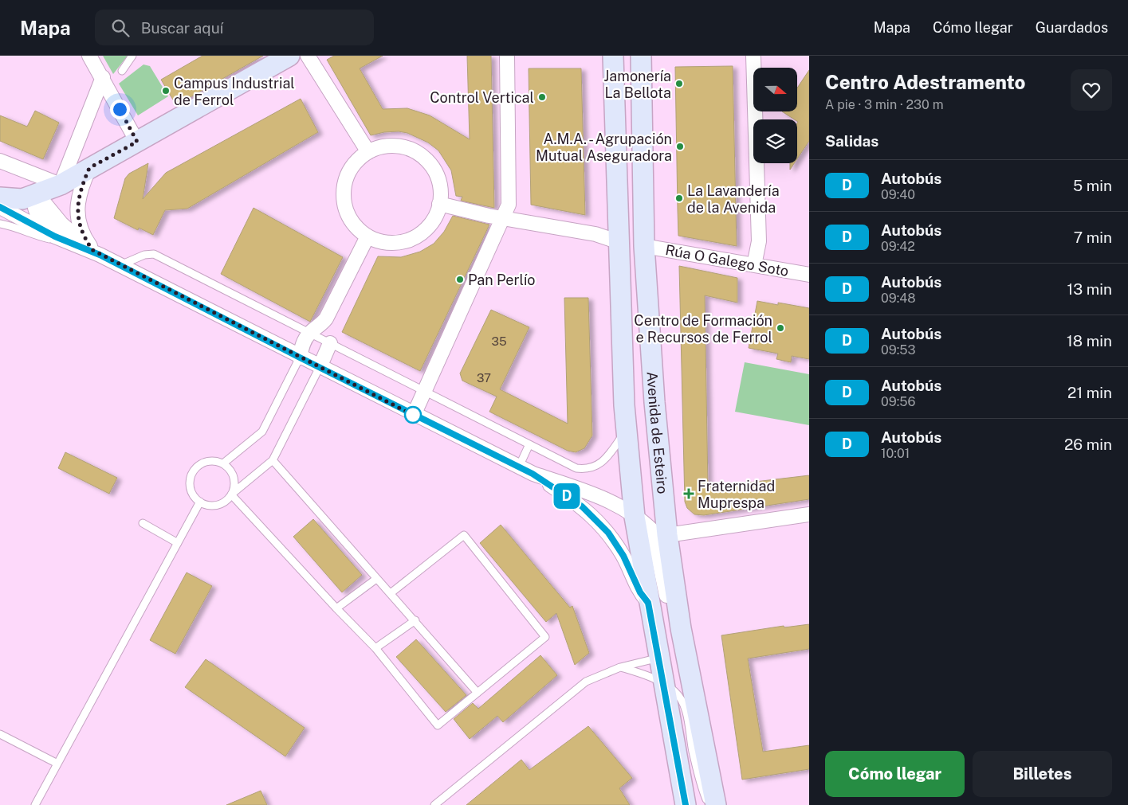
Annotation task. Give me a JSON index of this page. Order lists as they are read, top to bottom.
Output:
{
  "streets": {
    "main road": ["Avenida de Esteiro"],
    "street": ["Rúa O Galego Soto"]
  },
  "crossings": [
    ["Rúa O Galego Soto", "Avenida de Esteiro"]
  ],
  "places": {
    "other": [
      "Jamonería La Bellota",
      "Campus Industrial de Ferrol",
      "Control Vertical",
      "A.M.A. - Agrupación Mutual Aseguradora",
      "La Lavandería de la Avenida",
      "Pan Perlío",
      "Centro de Formación e Recursos de Ferrol"
    ],
    "health": ["Fraternidad Muprespa"]
  },
  "lines": ["bus line D"],
  "house_numbers": ["35", "37"],
  "north": "right",
  "page": {
    "header": "Mapa",
    "search": "Buscar aquí",
    "nav": ["Mapa", "Cómo llegar", "Guardados"],
    "on_map": "D",
    "heading": [
      ["Centro Adestramento", "A pie · 3 min · 230 m"],
      "Salidas"
    ],
    "list": [
      {
        "mark": "D",
        "name": "Autobús",
        "note": "09:40",
        "value": "5 min"
      },
      {
        "mark": "D",
        "name": "Autobús",
        "note": "09:42",
        "value": "7 min"
      },
      {
        "mark": "D",
        "name": "Autobús",
        "note": "09:48",
        "value": "13 min"
      },
      {
        "mark": "D",
        "name": "Autobús",
        "note": "09:53",
        "value": "18 min"
      },
      {
        "mark": "D",
        "name": "Autobús",
        "note": "09:56",
        "value": "21 min"
      },
      {
        "mark": "D",
        "name": "Autobús",
        "note": "10:01",
        "value": "26 min"
      }
    ],
    "buttons": ["Cómo llegar", "Billetes"]
  }
}
